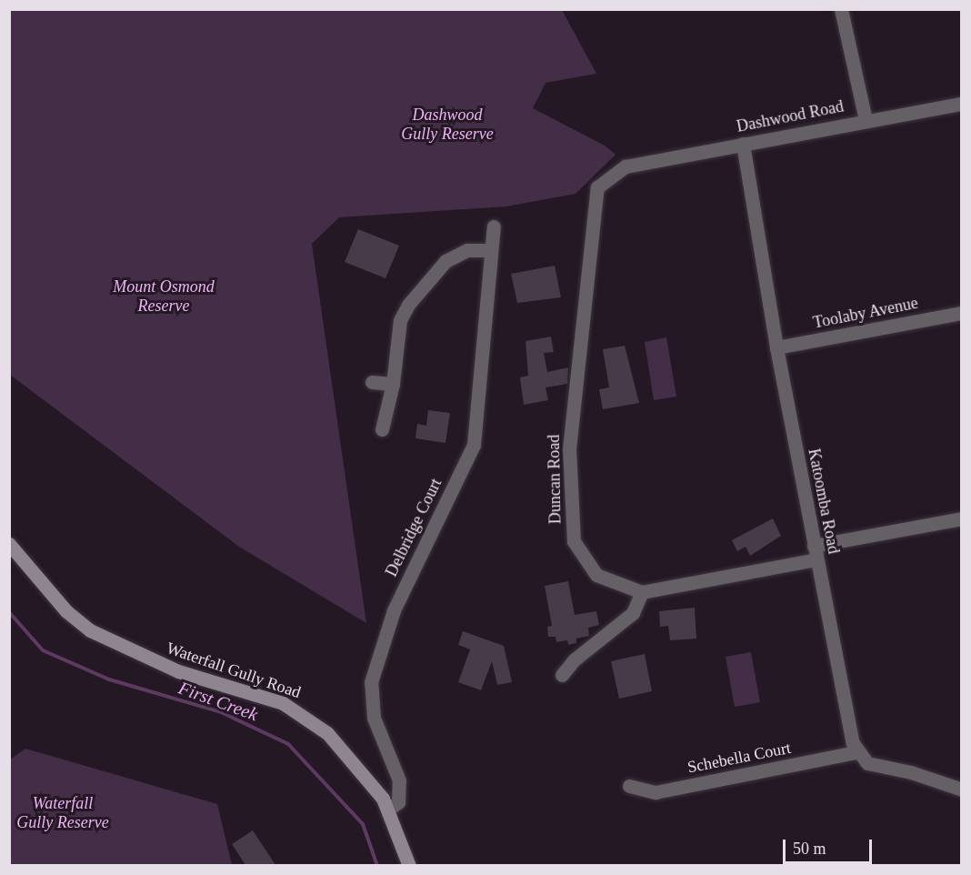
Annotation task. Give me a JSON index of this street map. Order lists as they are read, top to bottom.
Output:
{
  "streets": {
    "street": [
      "Dashwood Road",
      "Toolaby Avenue",
      "Duncan Road",
      "Katoomba Road",
      "Delbridge Court",
      "Waterfall Gully Road",
      "Schebella Court"
    ]
  },
  "crossings": [
    ["Dashwood Road", "Duncan Road"],
    ["Dashwood Road", "Katoomba Road"],
    ["Toolaby Avenue", "Katoomba Road"],
    ["Katoomba Road", "Schebella Court"],
    ["Delbridge Court", "Waterfall Gully Road"]
  ],
  "water": ["First Creek"],
  "parks": ["Dashwood Gully Reserve", "Mount Osmond Reserve", "Waterfall Gully Reserve"],
  "scale_bar": "50 m"
}
